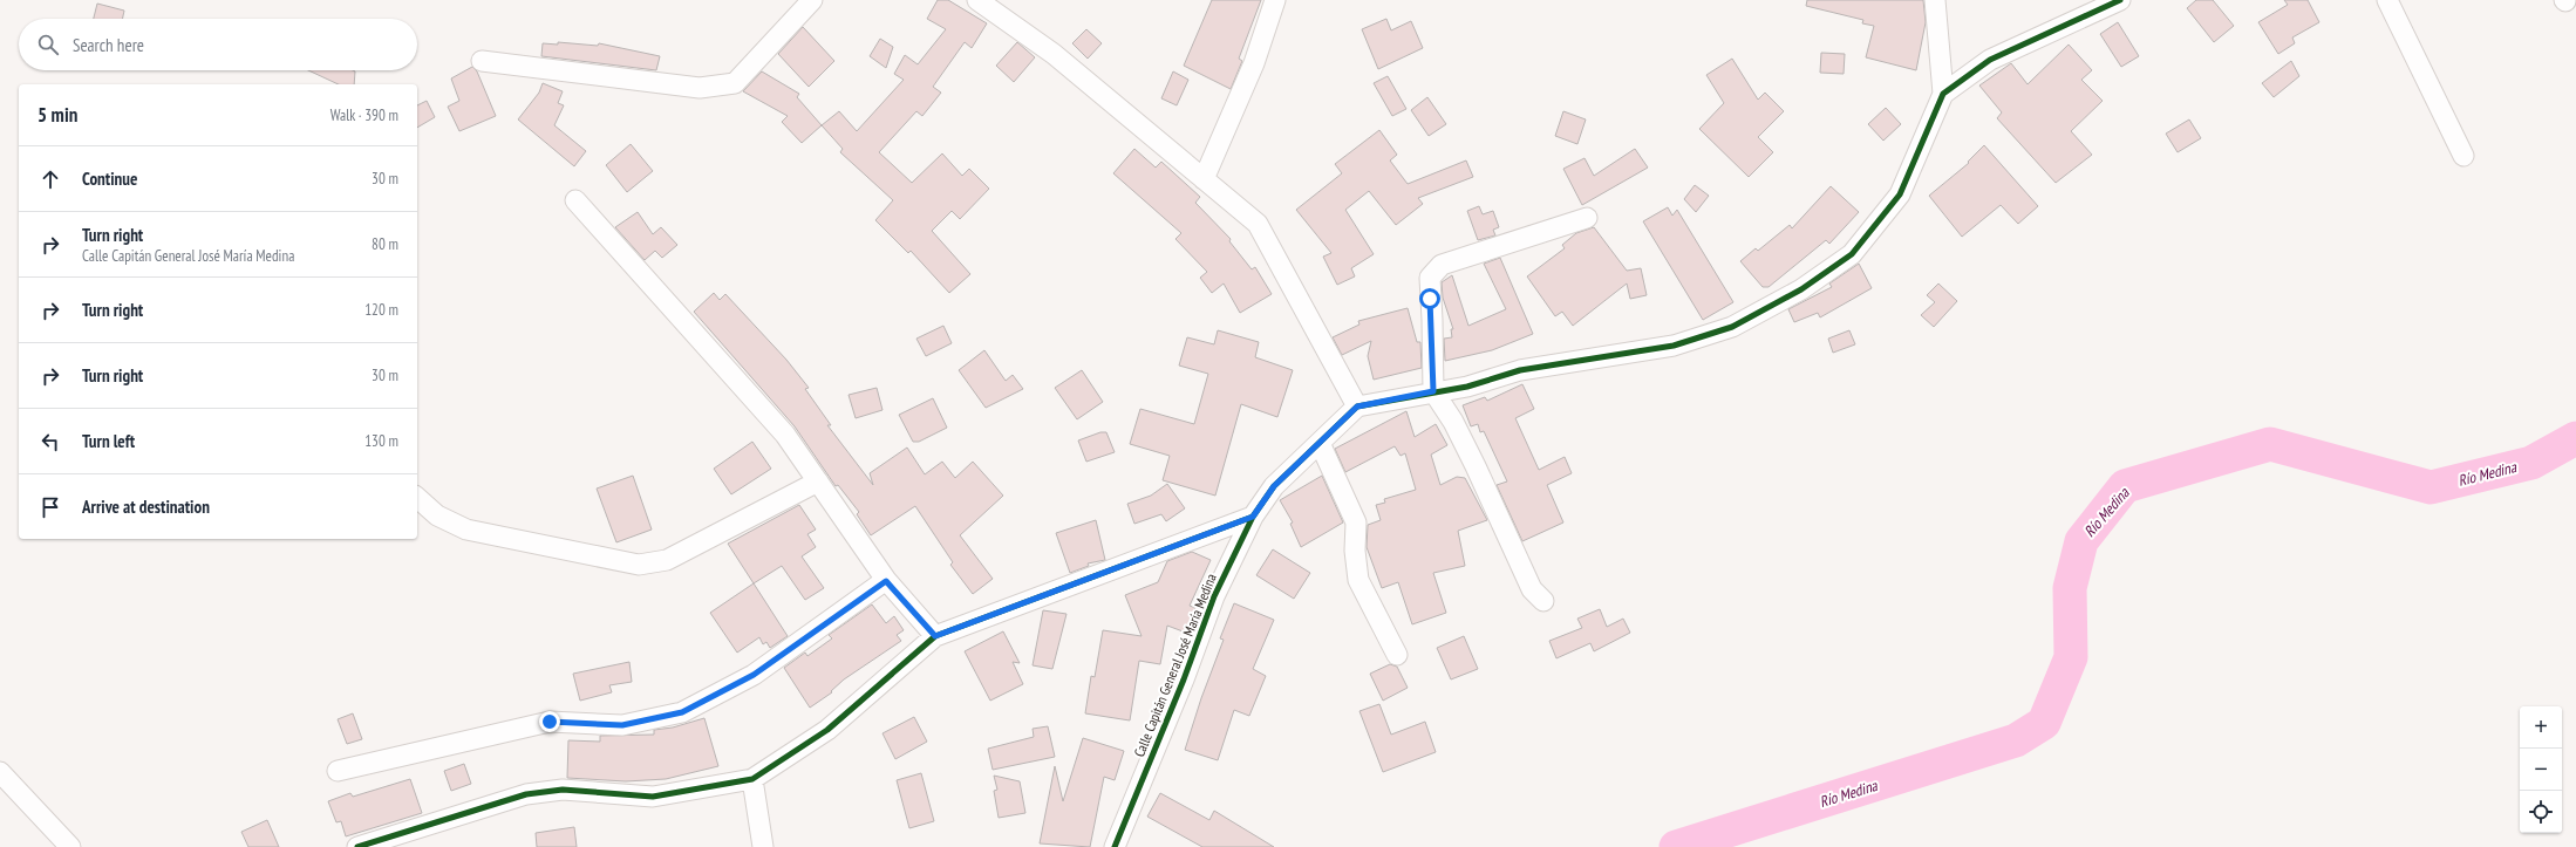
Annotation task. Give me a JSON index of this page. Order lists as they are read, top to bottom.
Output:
{
  "streets": {
    "street": ["Calle Capitán General José María Medina"]
  },
  "water": ["Río Medina"],
  "page": {
    "search": "Search here",
    "heading": ["5 min", "Walk · 390 m"],
    "list": [
      ["Continue", "30 m"],
      ["Turn right", "Calle Capitán General José María Medina", "80 m"],
      ["Turn right", "120 m"],
      ["Turn right", "30 m"],
      ["Turn left", "130 m"],
      "Arrive at destination"
    ],
    "map_buttons": ["+", "−"]
  }
}
